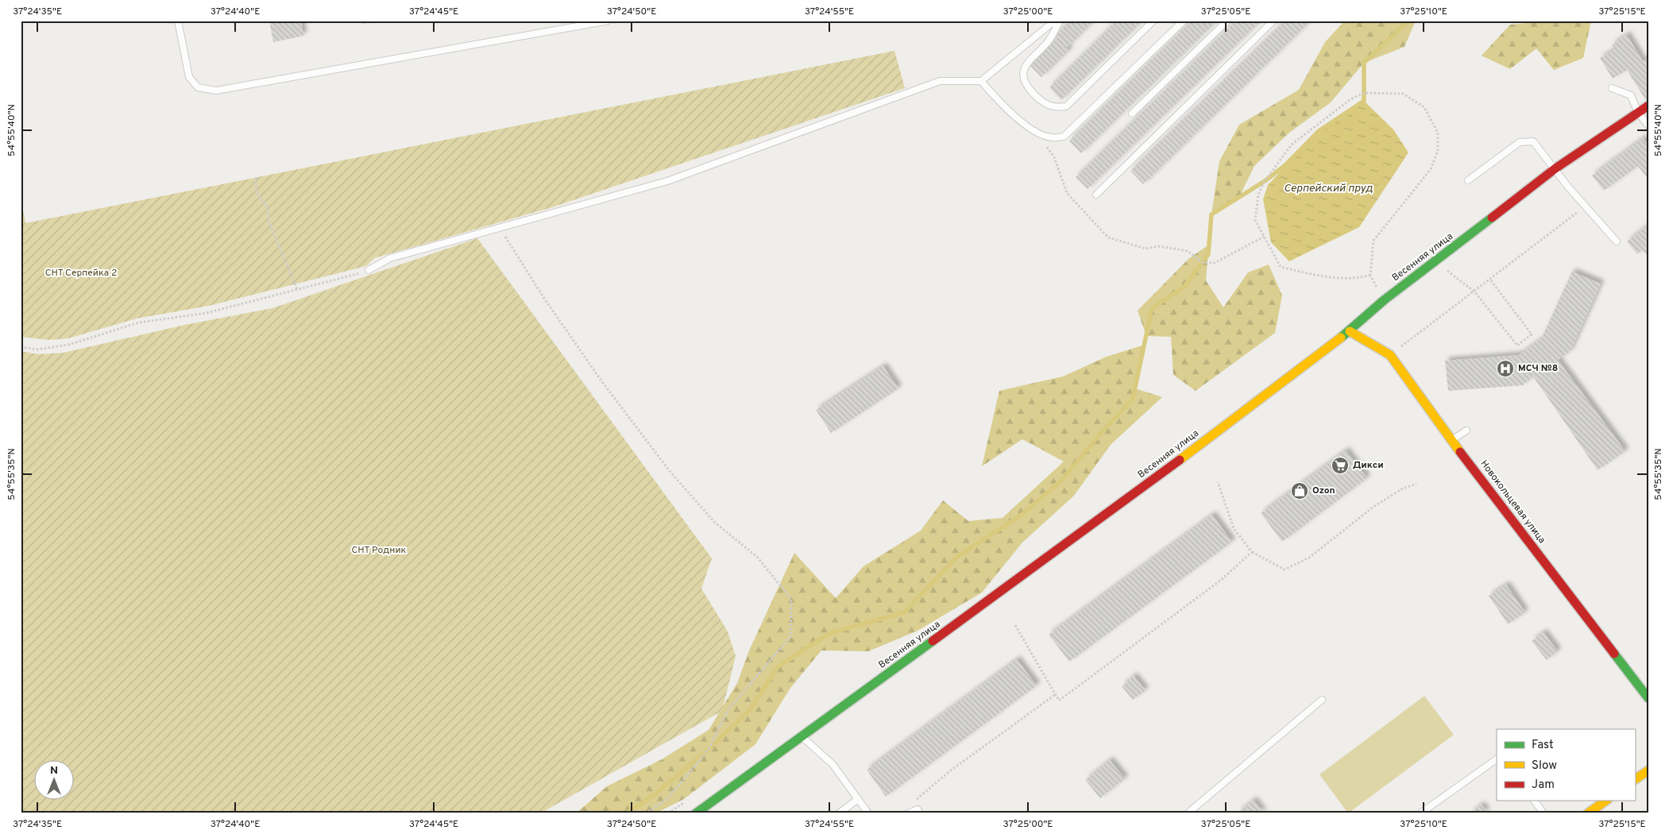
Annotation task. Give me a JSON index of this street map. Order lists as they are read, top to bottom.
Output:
{
  "streets": {
    "street": ["Весенняя улица", "Новокольцевая улица"]
  },
  "crossings": [
    ["Весенняя улица", "Новокольцевая улица"]
  ],
  "water": ["Серпейский пруд"],
  "parks": ["СНТ Серпейка 2", "СНТ Родник"],
  "places": {
    "hospital": ["МСЧ №8"],
    "supermarket": ["Дикси"],
    "shop": ["Ozon"]
  },
  "legend": ["Fast", "Slow", "Jam"],
  "north": "top",
  "coordinates": [
    "37°24'35\"E",
    "37°24'40\"E",
    "37°24'45\"E",
    "37°24'50\"E",
    "37°24'55\"E",
    "37°25'00\"E",
    "37°25'05\"E",
    "37°25'10\"E",
    "37°25'15\"E",
    "54°55'40\"N",
    "54°55'35\"N"
  ]
}
